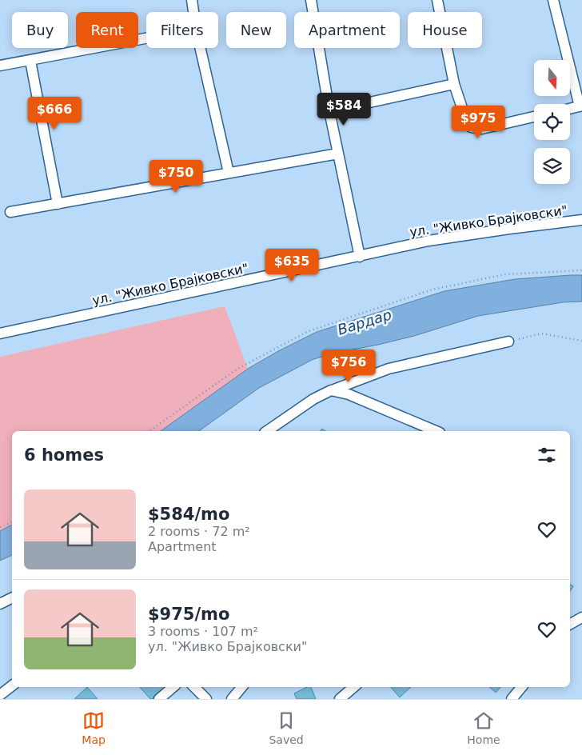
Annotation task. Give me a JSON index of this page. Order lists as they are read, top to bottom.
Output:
{
  "streets": {
    "street": ["ул. \"Живко Брајковски\""]
  },
  "water": ["Вардар"],
  "north": "bottom",
  "page": {
    "chip": [
      "Buy",
      "Rent",
      "Filters",
      "New",
      "Apartment",
      "House"
    ],
    "price": [
      "$584",
      "$666",
      "$975",
      "$750",
      "$635",
      "$756"
    ],
    "heading": "6 homes",
    "list": [
      {
        "name": "$584/mo",
        "note": "2 rooms · 72 m² · Apartment"
      },
      {
        "name": "$975/mo",
        "note": "3 rooms · 107 m² · ул. \"Живко Брајковски\""
      }
    ],
    "tabs": ["Map", "Saved", "Home"]
  }
}
